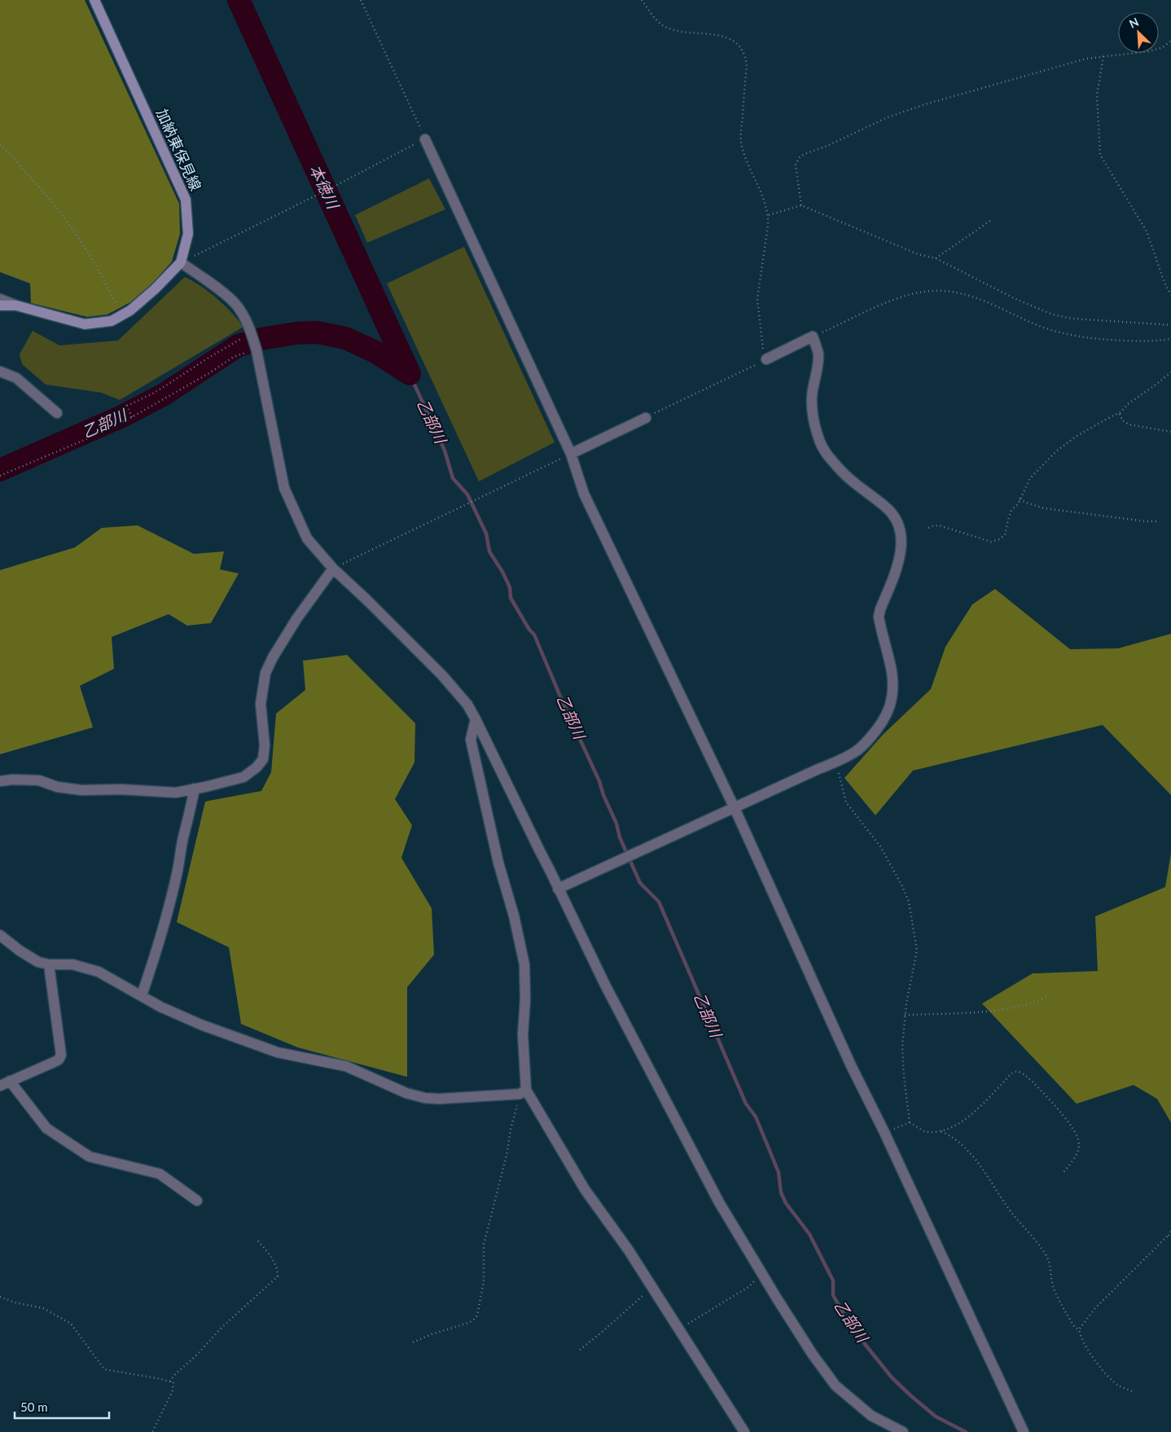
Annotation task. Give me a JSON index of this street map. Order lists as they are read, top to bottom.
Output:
{
  "streets": {
    "main road": ["加納東保見線"]
  },
  "water": ["本徳川", "乙部川"],
  "scale_bar": "50 m",
  "north": "top left"
}
